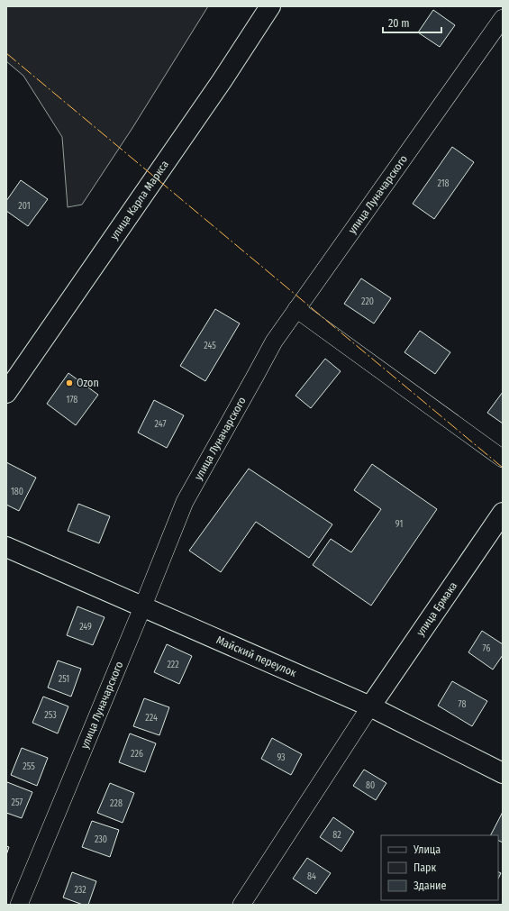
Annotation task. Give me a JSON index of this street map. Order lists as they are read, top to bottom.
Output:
{
  "streets": {
    "main road": ["улица Карла Маркса", "улица Ермака", "Майский переулок"],
    "street": ["улица Луначарского"]
  },
  "crossings": [
    ["улица Луначарского", "Майский переулок"],
    ["улица Ермака", "Майский переулок"]
  ],
  "places": ["Ozon"],
  "house_numbers": [
    "218",
    "201",
    "220",
    "245",
    "178",
    "247",
    "180",
    "91",
    "249",
    "76",
    "222",
    "251",
    "78",
    "253",
    "224",
    "226",
    "93",
    "255",
    "80",
    "257",
    "228",
    "82",
    "230",
    "84",
    "232"
  ],
  "legend": ["Улица", "Парк", "Здание"],
  "scale_bar": "20 m"
}
